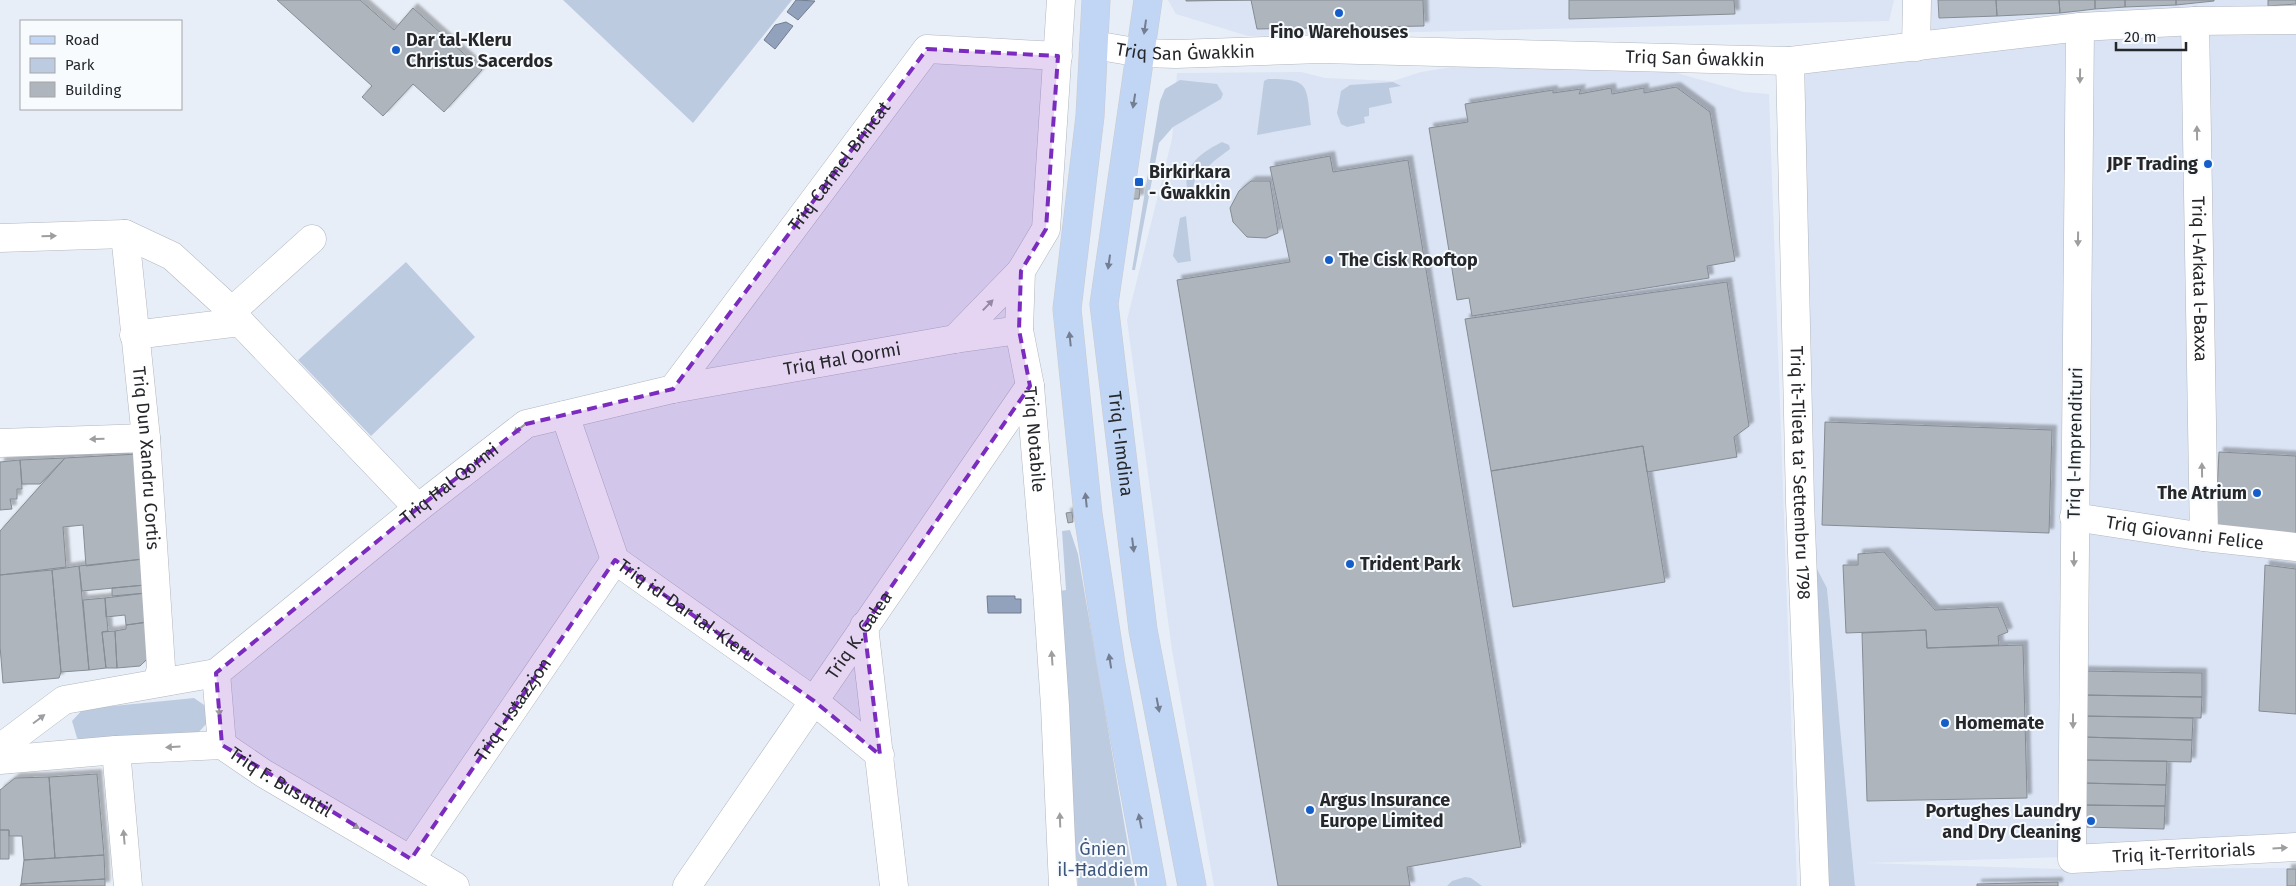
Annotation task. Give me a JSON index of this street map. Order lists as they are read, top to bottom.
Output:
{
  "streets": {
    "main road": ["Triq l-Imdina"],
    "street": [
      "Triq San Ġwakkin",
      "Triq Carmel Brincat",
      "Triq l-Arkata l-Baxxa",
      "Triq Ħal Qormi",
      "Triq Notabile",
      "Triq l-Imprendituri",
      "Triq Dun Xandru Cortis",
      "Triq it-Tlieta ta' Settembru 1798",
      "Triq Giovanni Felice",
      "Triq id-Dar tal-Kleru",
      "Triq K. Galea",
      "Triq l-Istazzjon",
      "Triq F. Busuttil",
      "Triq it-Territorials"
    ]
  },
  "crossings": [
    ["Triq San Ġwakkin", "Triq l-Arkata l-Baxxa"],
    ["Triq San Ġwakkin", "Triq l-Imprendituri"],
    ["Triq San Ġwakkin", "Triq l-Imdina"],
    ["Triq San Ġwakkin", "Triq it-Tlieta ta' Settembru 1798"],
    ["Triq Carmel Brincat", "Triq Ħal Qormi"],
    ["Triq Carmel Brincat", "Triq Notabile"],
    ["Triq l-Arkata l-Baxxa", "Triq Giovanni Felice"],
    ["Triq Ħal Qormi", "Triq Notabile"],
    ["Triq Ħal Qormi", "Triq id-Dar tal-Kleru"],
    ["Triq Notabile", "Triq K. Galea"],
    ["Triq l-Imprendituri", "Triq Giovanni Felice"],
    ["Triq l-Imprendituri", "Triq it-Territorials"],
    ["Triq id-Dar tal-Kleru", "Triq K. Galea"],
    ["Triq id-Dar tal-Kleru", "Triq l-Istazzjon"],
    ["Triq l-Istazzjon", "Triq F. Busuttil"]
  ],
  "one_way": ["Triq l-Arkata l-Baxxa", "Triq l-Imprendituri", "Triq it-Territorials"],
  "parks": ["Ġnien il-Ħaddiem"],
  "places": {
    "other": [
      "Fino Warehouses",
      "Dar tal-Kleru Christus Sacerdos",
      "JPF Trading",
      "The Cisk Rooftop",
      "The Atrium",
      "Trident Park",
      "Homemate",
      "Argus Insurance Europe Limited",
      "Portughes Laundry and Dry Cleaning"
    ],
    "transit": ["Birkirkara - Ġwakkin"]
  },
  "legend": ["Road", "Park", "Building"],
  "scale_bar": "20 m"
}
